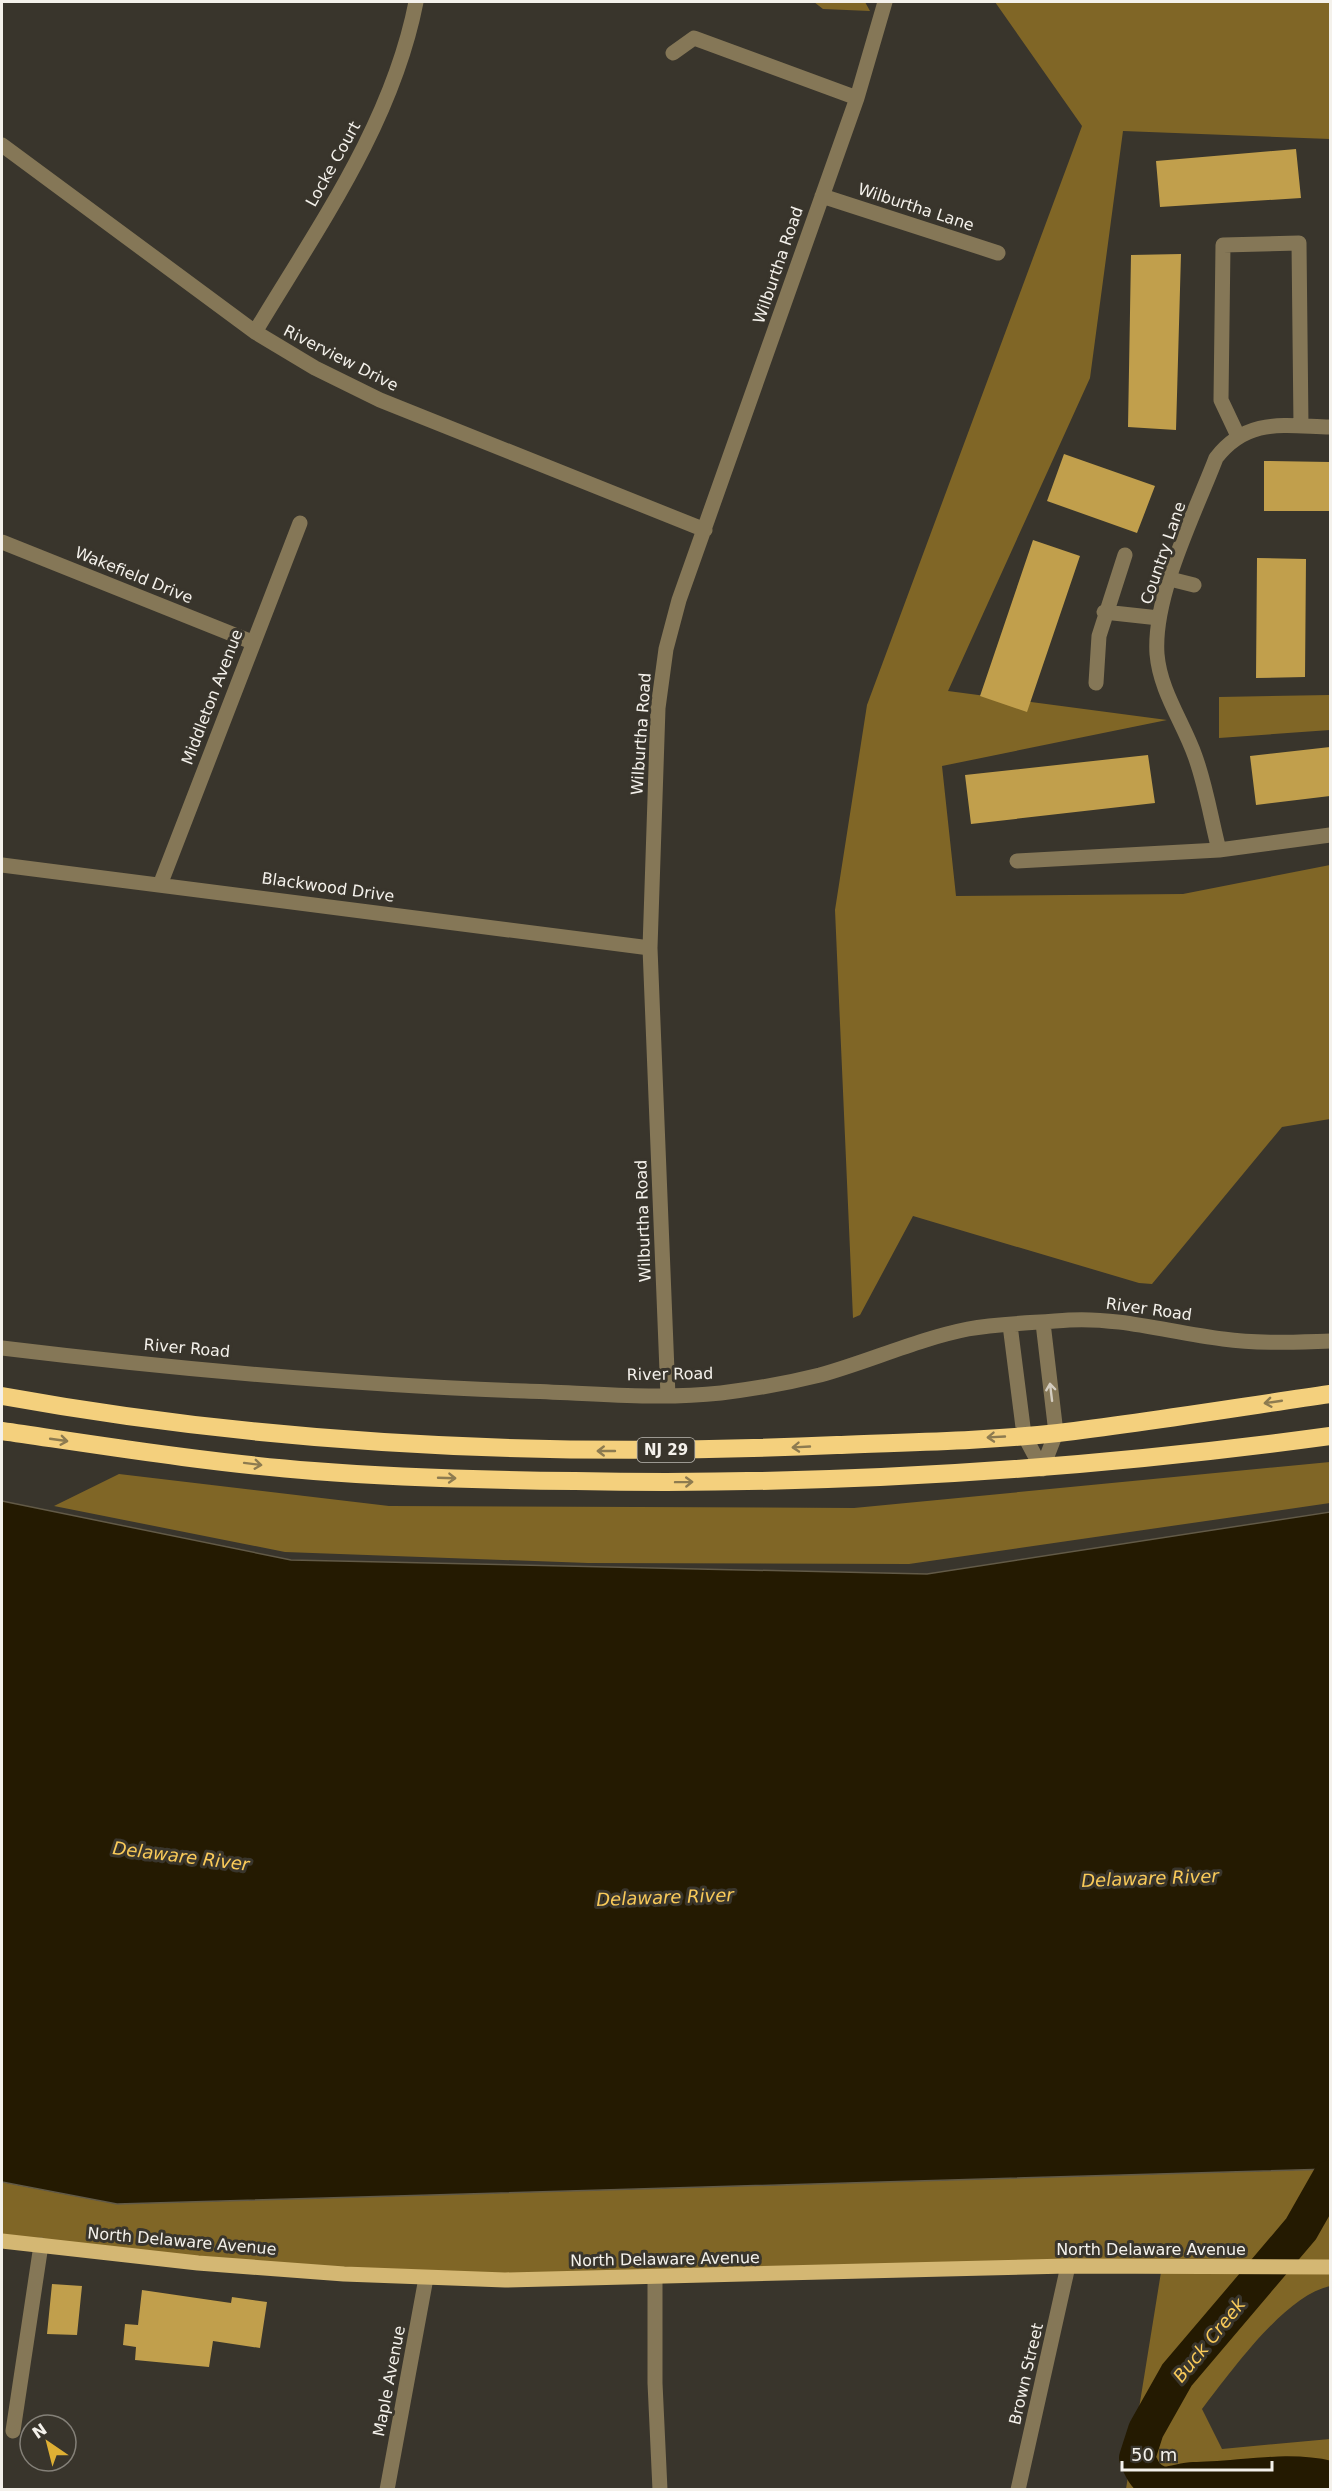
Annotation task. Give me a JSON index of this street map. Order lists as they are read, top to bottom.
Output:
{
  "streets": {
    "highway": ["NJ 29"],
    "main road": ["North Delaware Avenue"],
    "street": [
      "Locke Court",
      "Wilburtha Lane",
      "Wilburtha Road",
      "Riverview Drive",
      "Country Lane",
      "Wakefield Drive",
      "Middleton Avenue",
      "Blackwood Drive",
      "River Road",
      "Brown Street",
      "Maple Avenue"
    ]
  },
  "crossings": [
    ["Locke Court", "Riverview Drive"],
    ["Wilburtha Lane", "Wilburtha Road"],
    ["Wilburtha Road", "Riverview Drive"],
    ["Wilburtha Road", "Blackwood Drive"],
    ["Wilburtha Road", "River Road"],
    ["Wakefield Drive", "Middleton Avenue"],
    ["Middleton Avenue", "Blackwood Drive"],
    ["North Delaware Avenue", "Brown Street"],
    ["North Delaware Avenue", "Maple Avenue"]
  ],
  "water": ["Delaware River", "Buck Creek"],
  "scale_bar": "50 m",
  "north": "top left"
}
